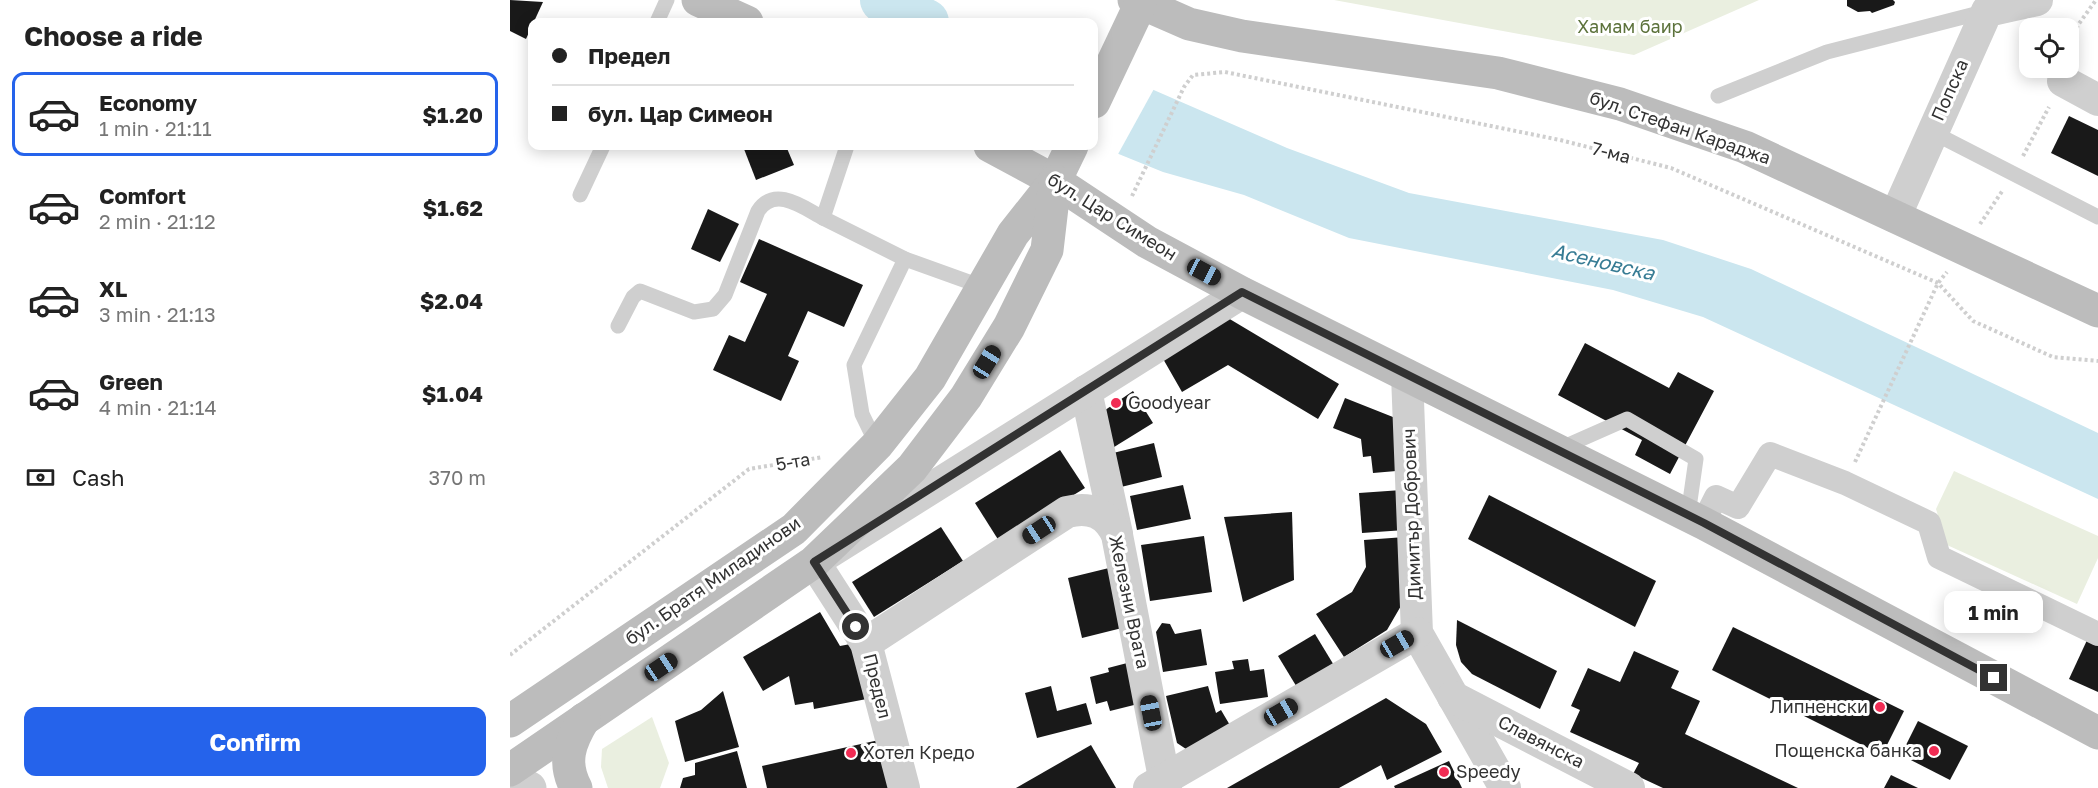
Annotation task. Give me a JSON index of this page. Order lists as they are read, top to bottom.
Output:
{
  "streets": {
    "main road": ["бул. Стефан Караджа", "бул. Цар Симеон", "бул. Братя Миладинови"],
    "street": [
      "Попска",
      "Димитър Добрович",
      "Железни Врата",
      "Предел",
      "Славянска"
    ],
    "path": ["7-ма", "5-та"]
  },
  "crossings": [
    ["Попска", "бул. Стефан Караджа"],
    ["бул. Цар Симеон", "Димитър Добрович"],
    ["бул. Цар Симеон", "бул. Братя Миладинови"],
    ["бул. Братя Миладинови", "Предел"],
    ["Железни Врата", "Предел"]
  ],
  "water": ["Асеновска"],
  "parks": ["Хамам баир"],
  "places": [
    "Goodyear",
    "Липненски",
    "Пощенска банка",
    "Хотел Кредо",
    "Speedy"
  ],
  "page": {
    "heading": "Choose a ride",
    "banner": ["Предел", "бул. Цар Симеон"],
    "list": [
      {
        "name": "Economy",
        "note": "1 min · 21:11",
        "value": "$1.20"
      },
      {
        "name": "Comfort",
        "note": "2 min · 21:12",
        "value": "$1.62"
      },
      {
        "name": "XL",
        "note": "3 min · 21:13",
        "value": "$2.04"
      },
      {
        "name": "Green",
        "note": "4 min · 21:14",
        "value": "$1.04"
      }
    ],
    "pay": ["Cash", "370 m"],
    "bubble": "1 min",
    "buttons": "Confirm"
  }
}
